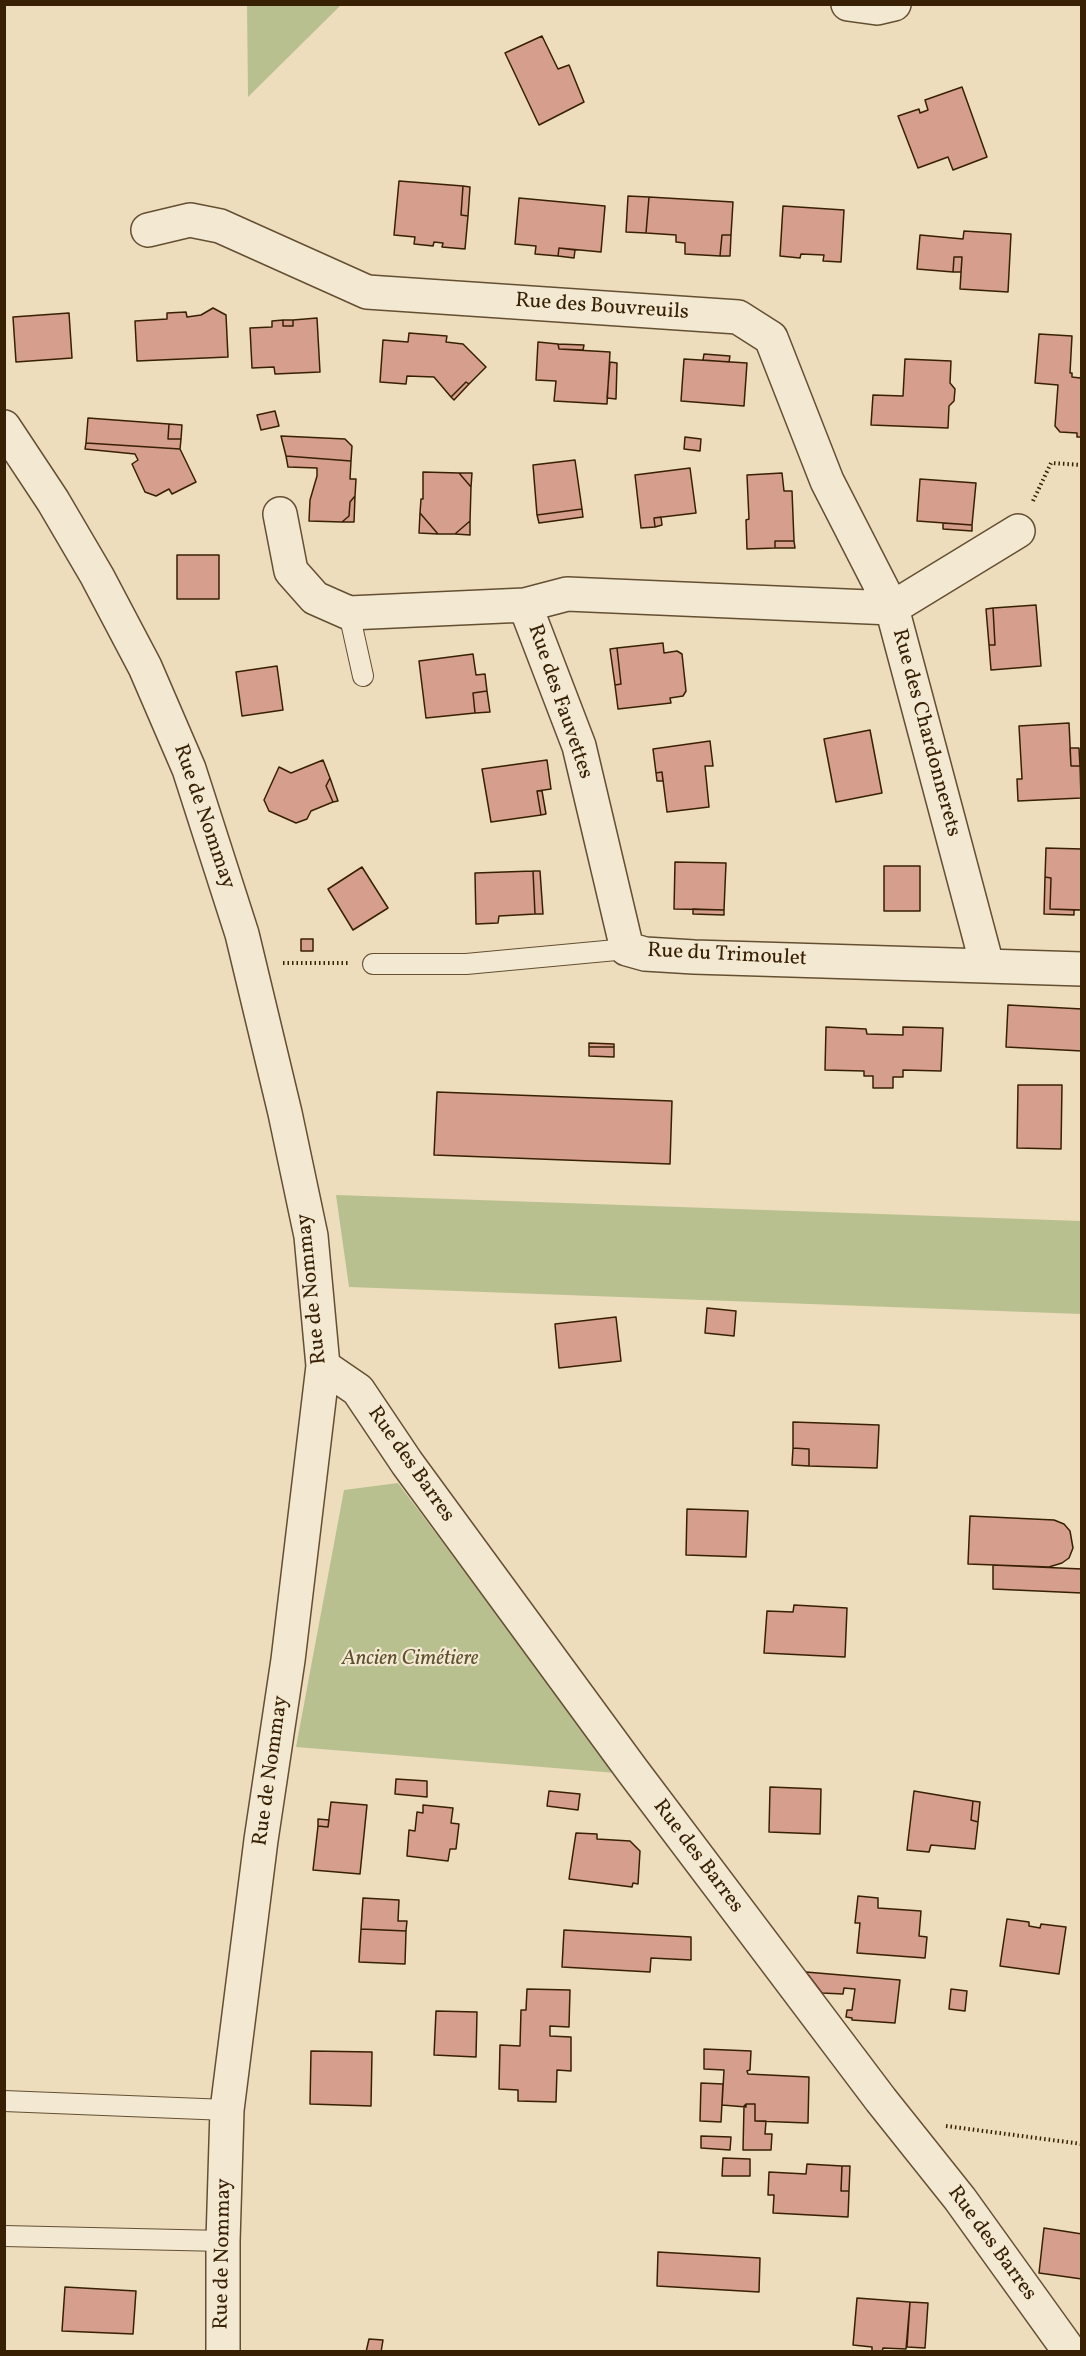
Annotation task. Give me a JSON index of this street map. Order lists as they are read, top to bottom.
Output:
{
  "streets": {
    "street": [
      "Rue des Bouvreuils",
      "Rue des Fauvettes",
      "Rue des Chardonnerets",
      "Rue de Nommay",
      "Rue du Trimoulet",
      "Rue des Barres"
    ]
  },
  "crossings": [
    ["Rue des Bouvreuils", "Rue des Fauvettes"],
    ["Rue des Bouvreuils", "Rue des Chardonnerets"],
    ["Rue des Fauvettes", "Rue des Chardonnerets"],
    ["Rue des Fauvettes", "Rue du Trimoulet"],
    ["Rue des Chardonnerets", "Rue du Trimoulet"],
    ["Rue de Nommay", "Rue des Barres"]
  ],
  "parks": ["Ancien Cimétiere"]
}
